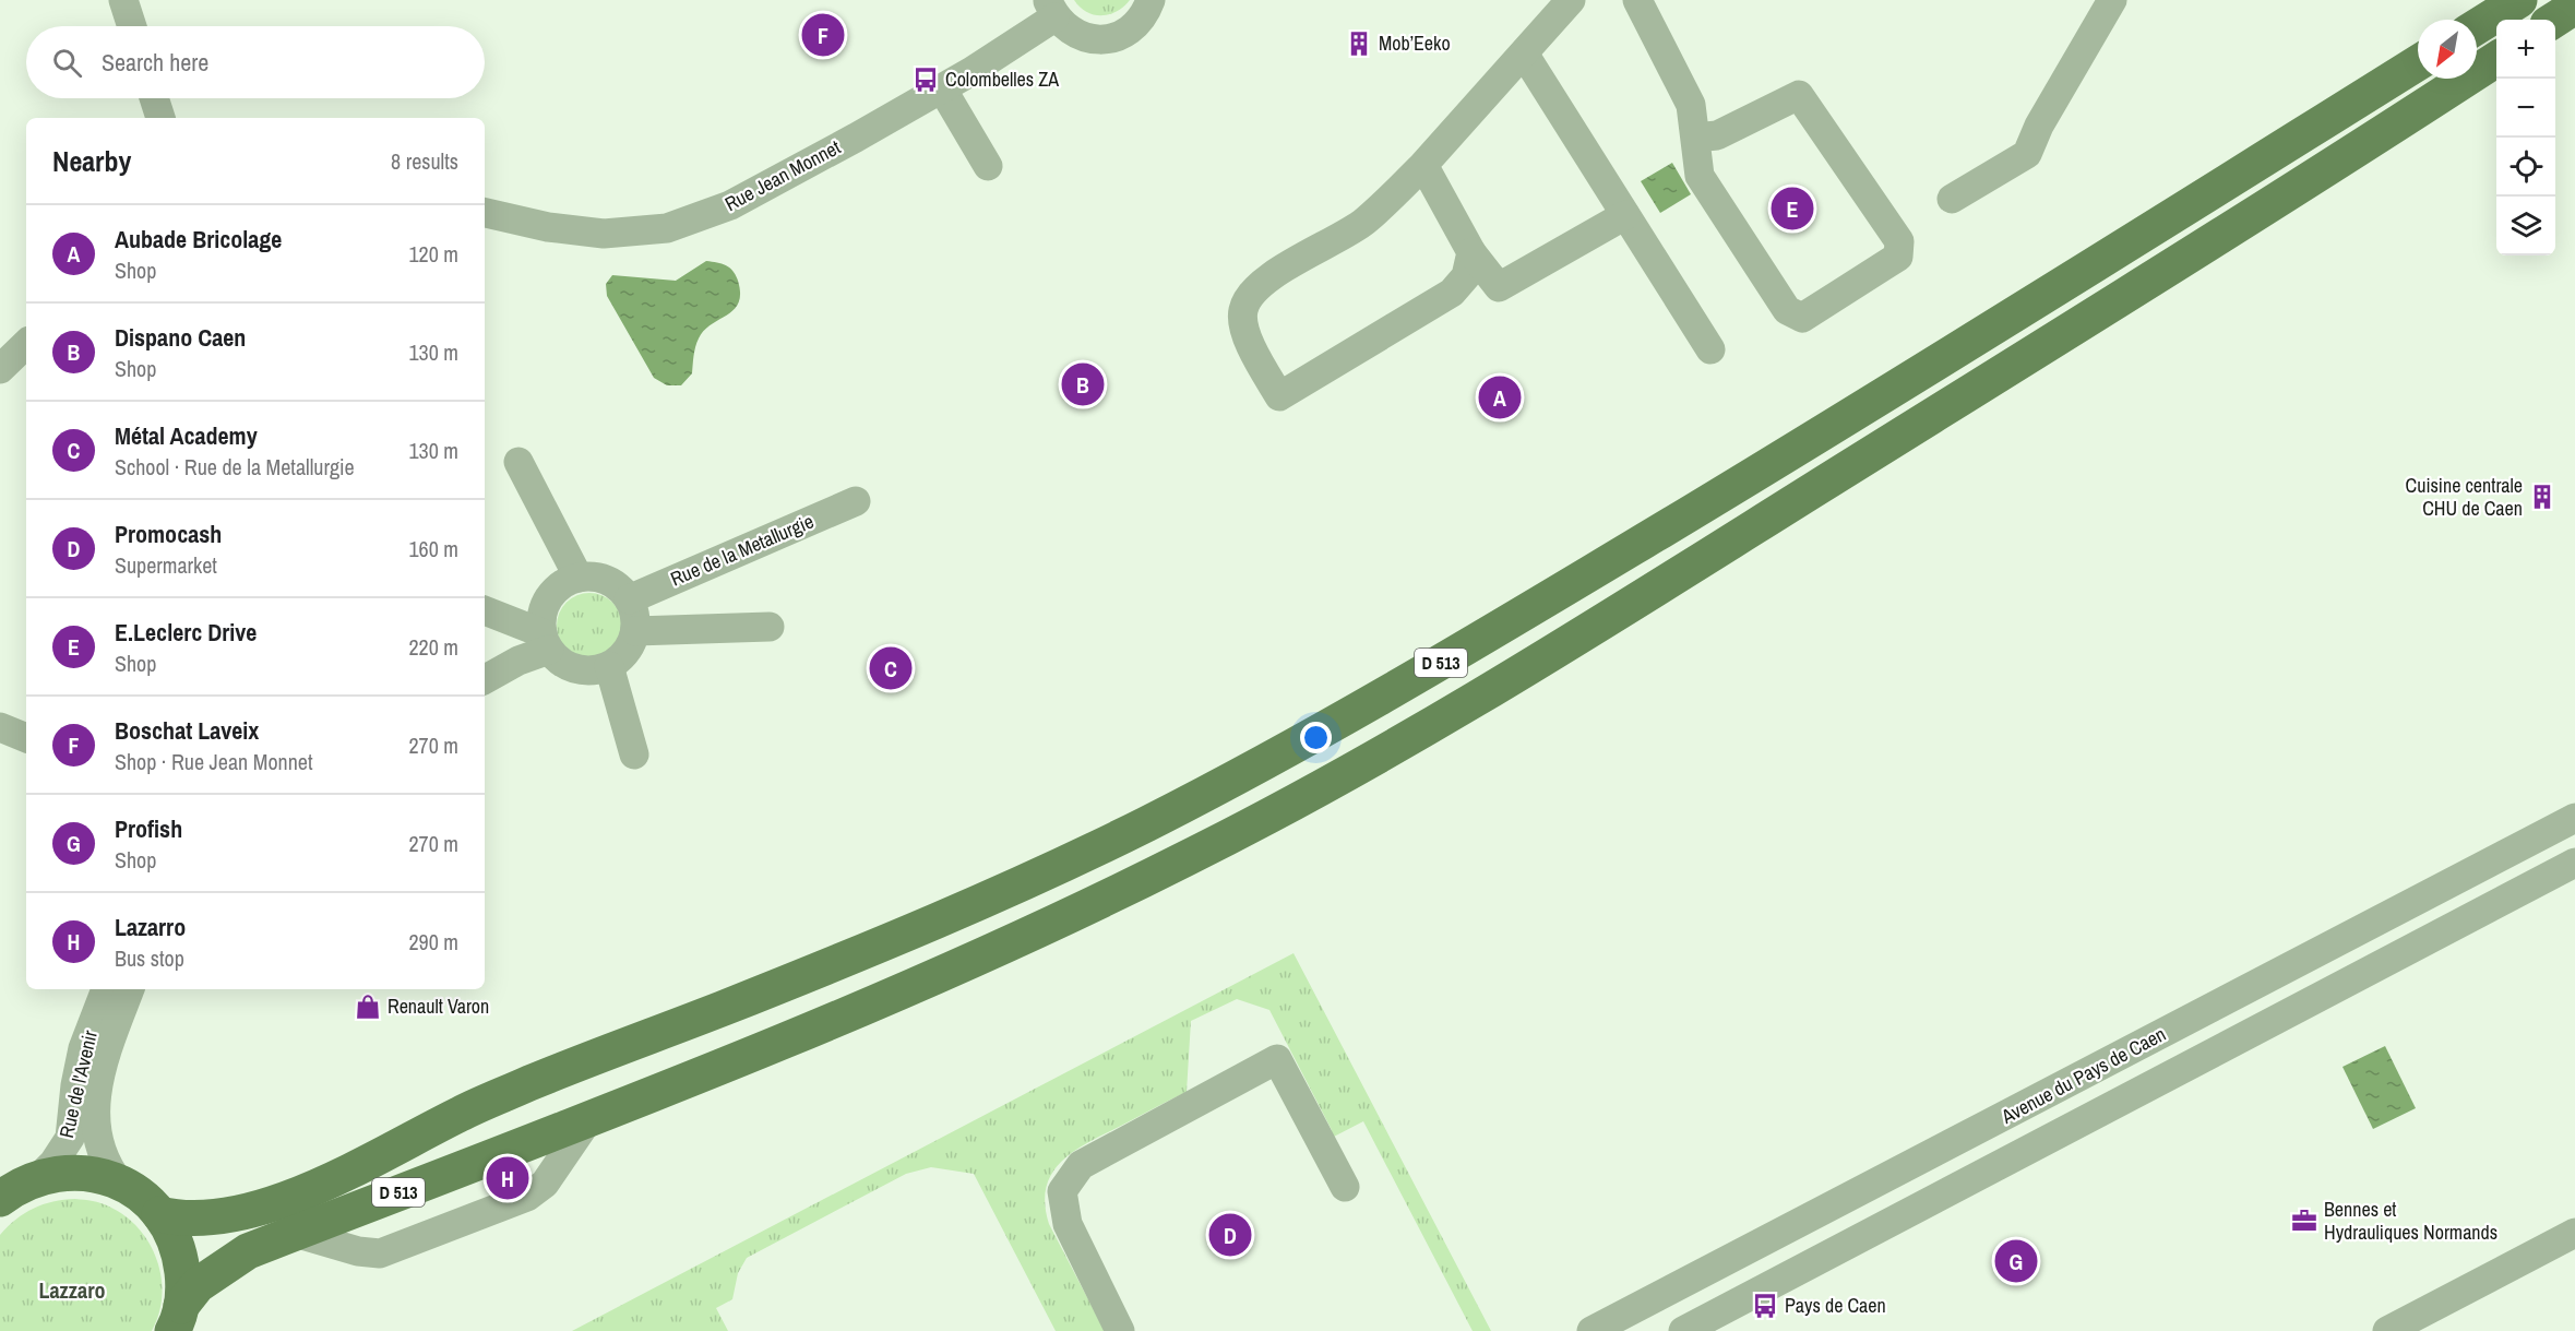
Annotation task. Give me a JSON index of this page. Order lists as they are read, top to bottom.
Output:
{
  "streets": {
    "main road": ["D 513"],
    "street": [
      "Rue Jean Monnet",
      "Rue de la Metallurgie",
      "Avenue du Pays de Caen",
      "Rue de l'Avenir"
    ]
  },
  "districts": ["Lazzaro"],
  "places": {
    "building": ["Mob’Eeko", "Cuisine centrale CHU de Caen"],
    "bus stop": ["Colombelles ZA", "Pays de Caen"],
    "shop": ["Renault Varon"],
    "office": ["Bennes et Hydrauliques Normands"]
  },
  "north": "bottom left",
  "page": {
    "pins": [
      "F",
      "E",
      "B",
      "A",
      "C",
      "H",
      "D",
      "G"
    ],
    "map_buttons": ["+", "−"],
    "search": "Search here",
    "heading": ["Nearby", "8 results"],
    "list": [
      {
        "mark": "A",
        "name": "Aubade Bricolage",
        "note": "Shop",
        "value": "120 m"
      },
      {
        "mark": "B",
        "name": "Dispano Caen",
        "note": "Shop",
        "value": "130 m"
      },
      {
        "mark": "C",
        "name": "Métal Academy",
        "note": "School · Rue de la Metallurgie",
        "value": "130 m"
      },
      {
        "mark": "D",
        "name": "Promocash",
        "note": "Supermarket",
        "value": "160 m"
      },
      {
        "mark": "E",
        "name": "E.Leclerc Drive",
        "note": "Shop",
        "value": "220 m"
      },
      {
        "mark": "F",
        "name": "Boschat Laveix",
        "note": "Shop · Rue Jean Monnet",
        "value": "270 m"
      },
      {
        "mark": "G",
        "name": "Profish",
        "note": "Shop",
        "value": "270 m"
      },
      {
        "mark": "H",
        "name": "Lazarro",
        "note": "Bus stop",
        "value": "290 m"
      }
    ]
  }
}
